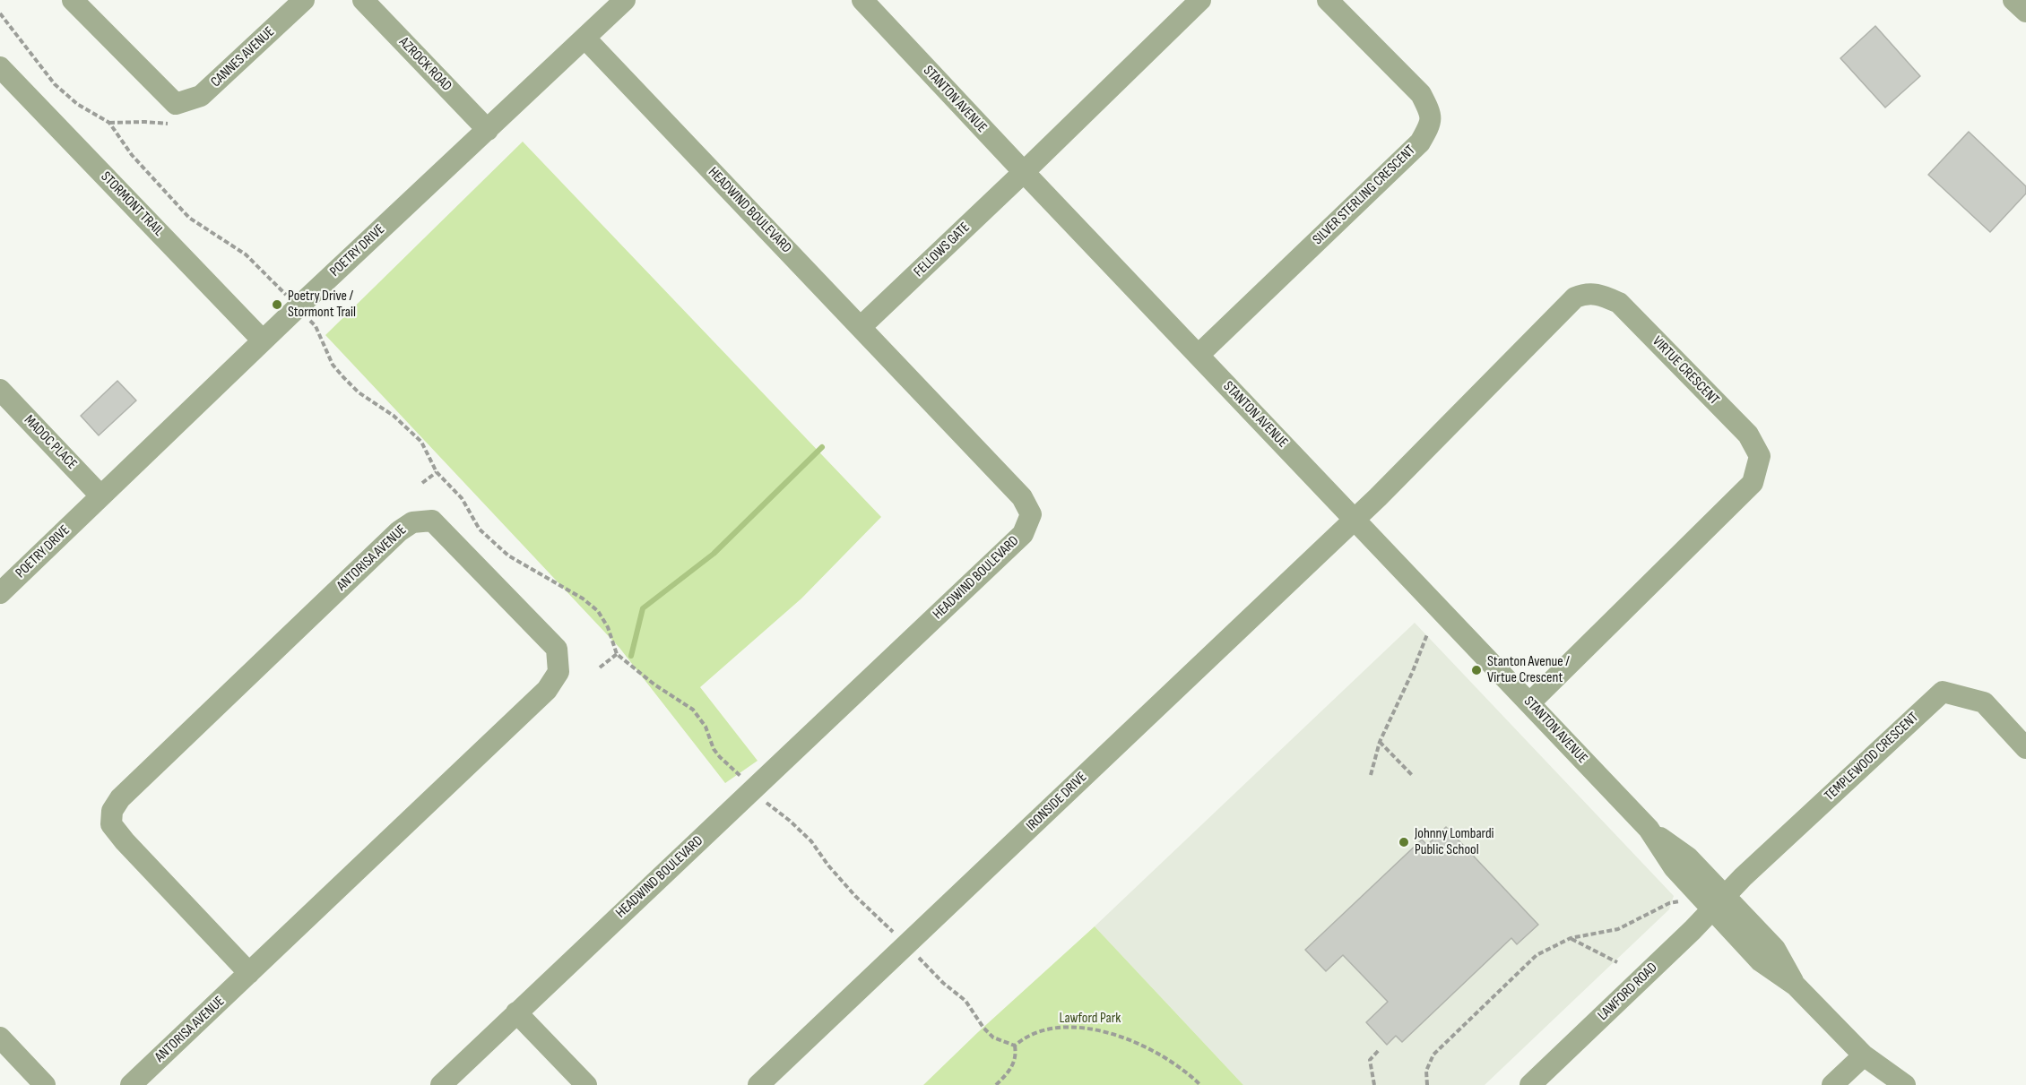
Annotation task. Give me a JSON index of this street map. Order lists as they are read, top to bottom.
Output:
{
  "streets": {
    "street": [
      "CANNES AVENUE",
      "AZROCK ROAD",
      "STANTON AVENUE",
      "SILVER STERLING CRESCENT",
      "STORMONT TRAIL",
      "HEADWIND BOULEVARD",
      "FELLOWS GATE",
      "POETRY DRIVE",
      "VIRTUE CRESCENT",
      "MADOC PLACE",
      "ANTORISA AVENUE",
      "TEMPLEWOOD CRESCENT",
      "IRONSIDE DRIVE",
      "LAWFORD ROAD"
    ]
  },
  "crossings": [
    ["AZROCK ROAD", "POETRY DRIVE"],
    ["STANTON AVENUE", "SILVER STERLING CRESCENT"],
    ["STANTON AVENUE", "FELLOWS GATE"],
    ["STANTON AVENUE", "VIRTUE CRESCENT"],
    ["STANTON AVENUE", "TEMPLEWOOD CRESCENT"],
    ["STANTON AVENUE", "IRONSIDE DRIVE"],
    ["STANTON AVENUE", "LAWFORD ROAD"],
    ["STORMONT TRAIL", "POETRY DRIVE"],
    ["HEADWIND BOULEVARD", "FELLOWS GATE"],
    ["HEADWIND BOULEVARD", "POETRY DRIVE"],
    ["POETRY DRIVE", "MADOC PLACE"],
    ["VIRTUE CRESCENT", "IRONSIDE DRIVE"],
    ["TEMPLEWOOD CRESCENT", "LAWFORD ROAD"]
  ],
  "parks": ["Lawford Park"],
  "places": ["Poetry Drive / Stormont Trail", "Stanton Avenue / Virtue Crescent", "Johnny Lombardi Public School"]
}
